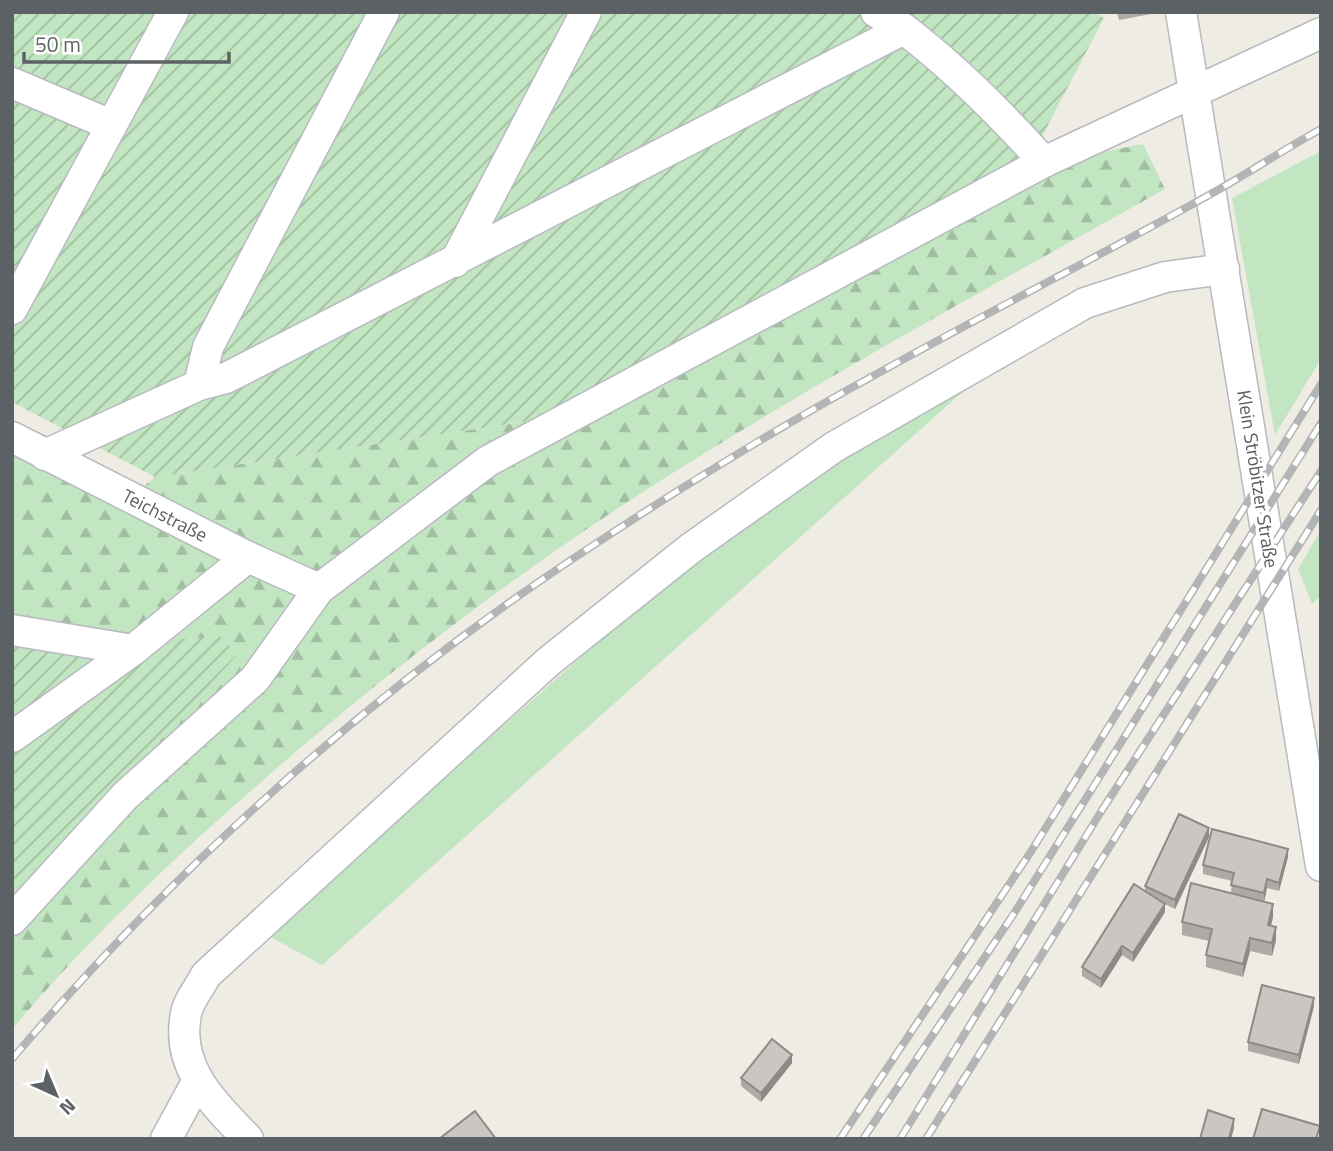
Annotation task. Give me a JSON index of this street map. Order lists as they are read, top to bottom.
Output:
{
  "streets": {
    "street": ["Klein Ströbitzer Straße", "Teichstraße"]
  },
  "scale_bar": "50 m",
  "north": "bottom right"
}
